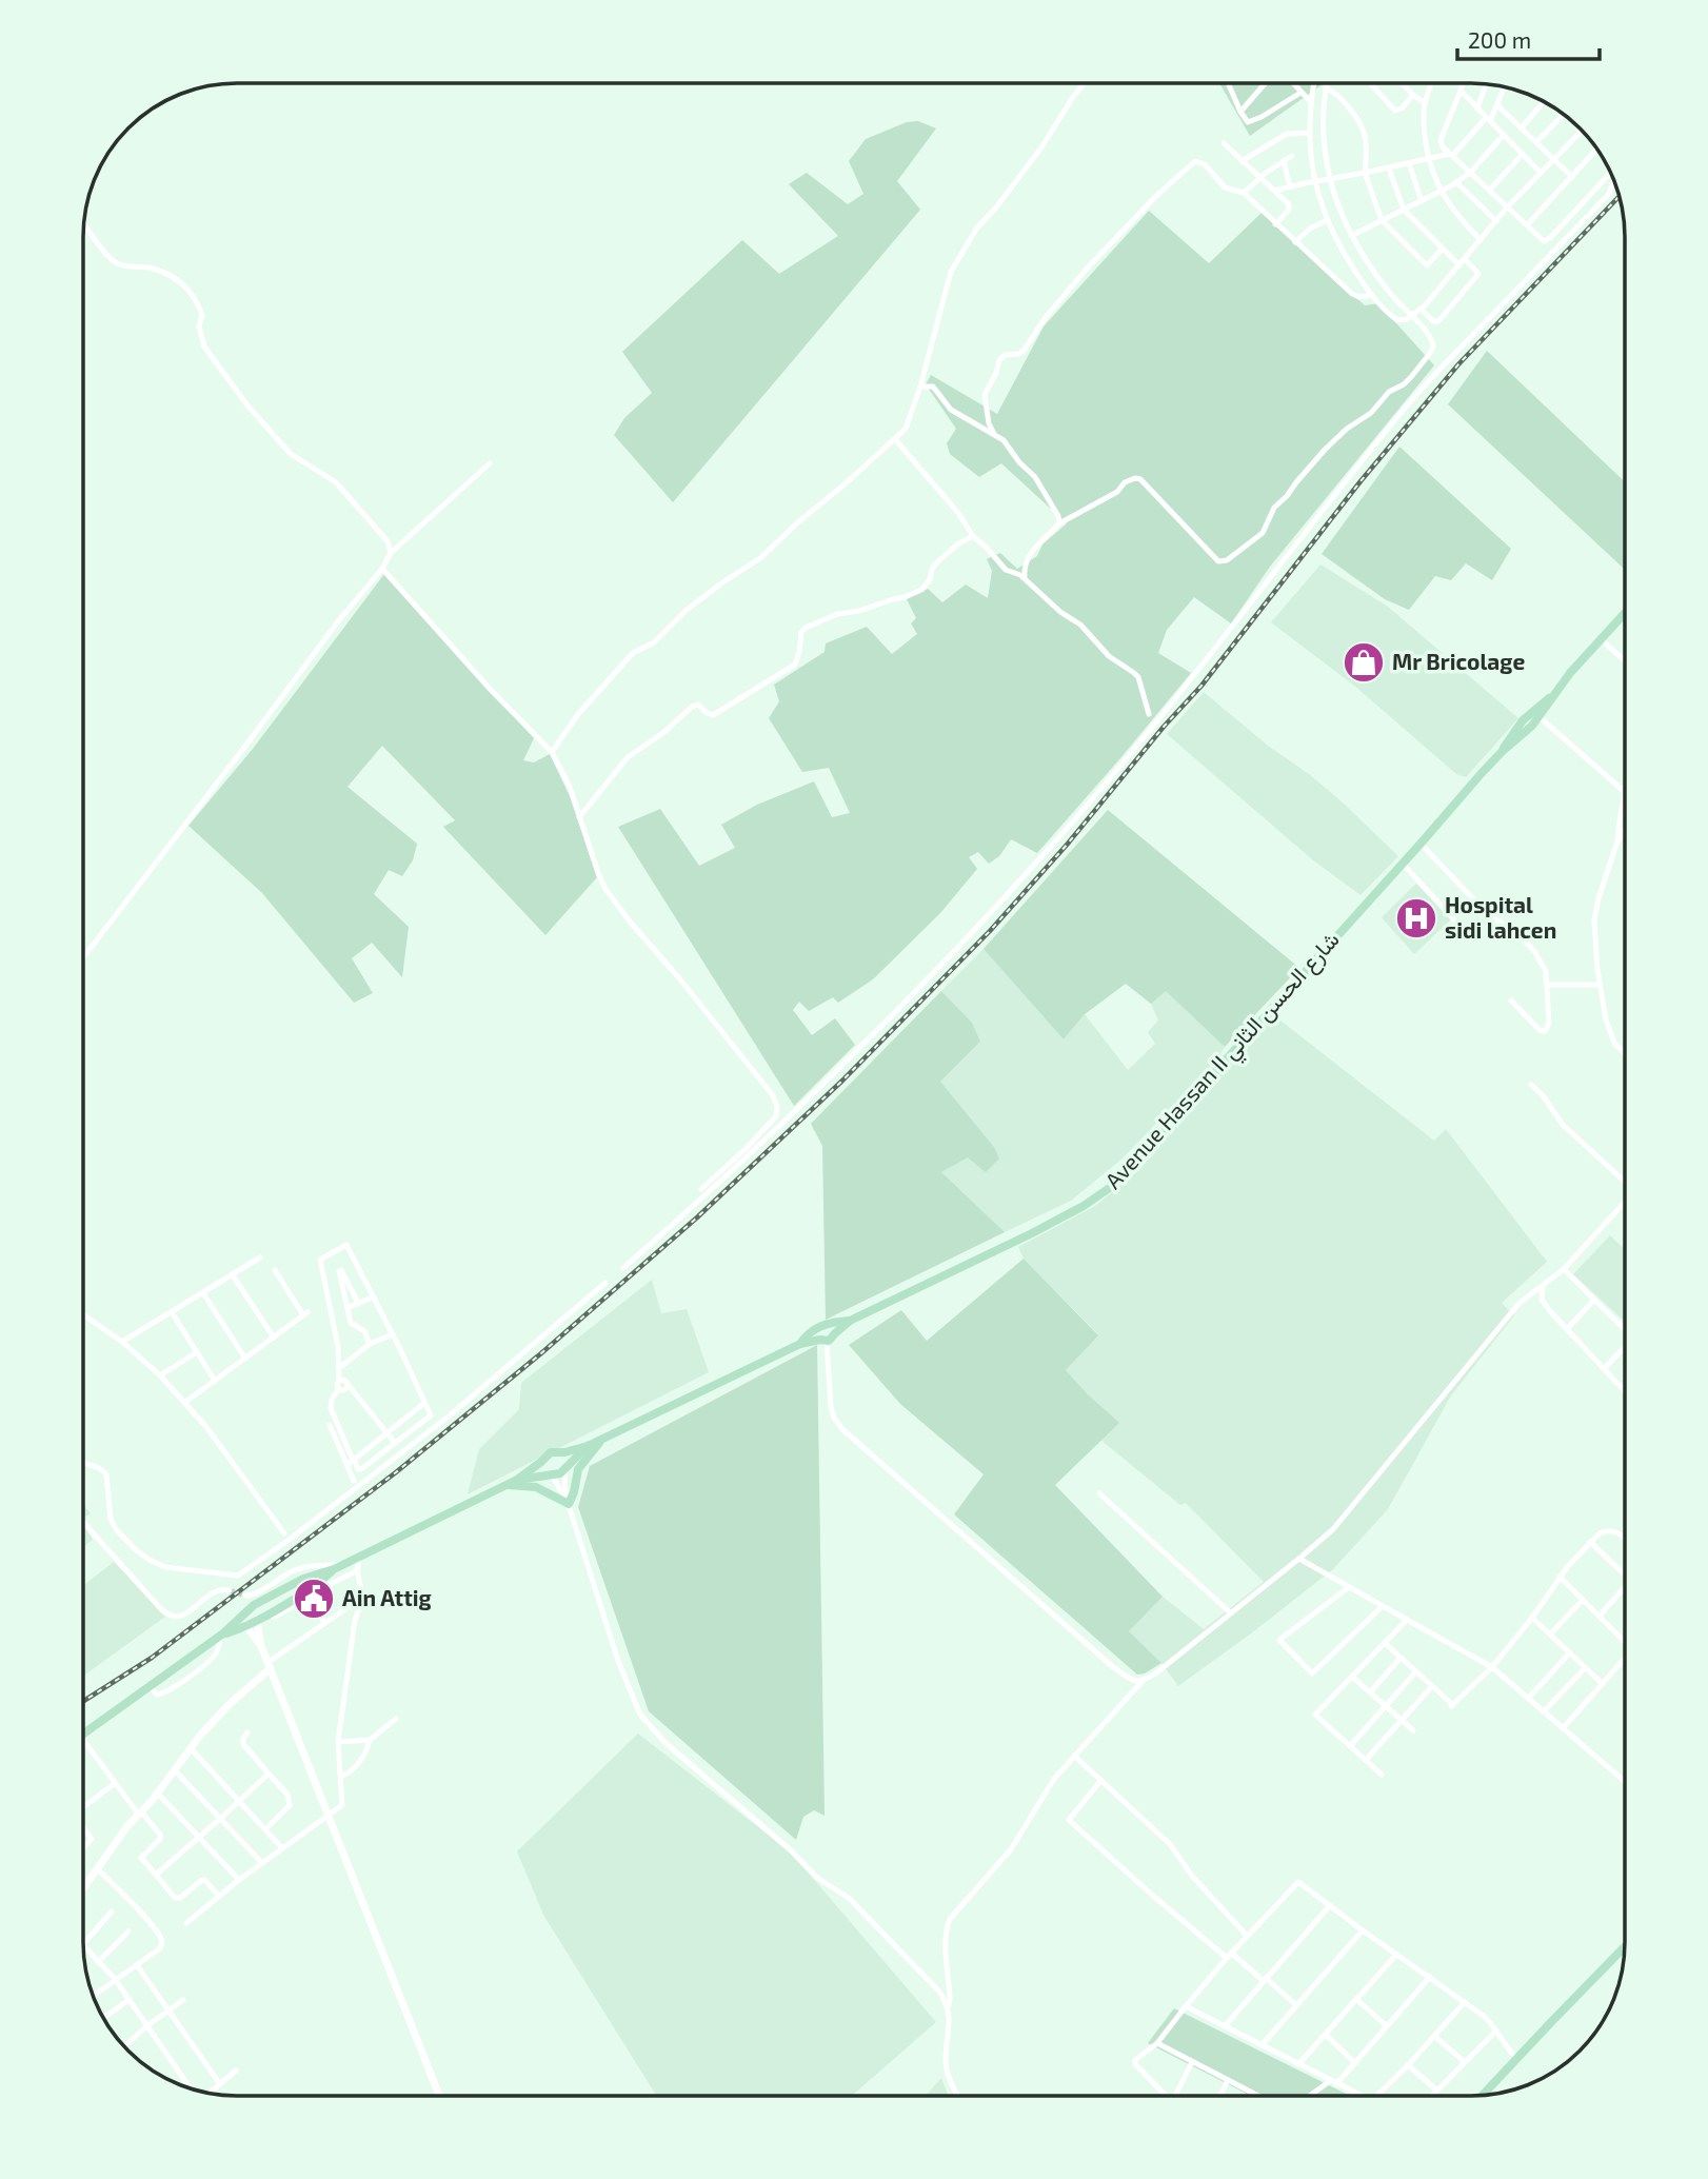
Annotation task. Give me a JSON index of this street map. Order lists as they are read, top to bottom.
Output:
{
  "streets": {
    "main road": ["Avenue Hassan II شارع الحسن الثاني"]
  },
  "places": {
    "shop": ["Mr Bricolage"],
    "hospital": ["Hospital sidi lahcen"],
    "public building": ["Ain Attig"]
  },
  "scale_bar": "200 m"
}
